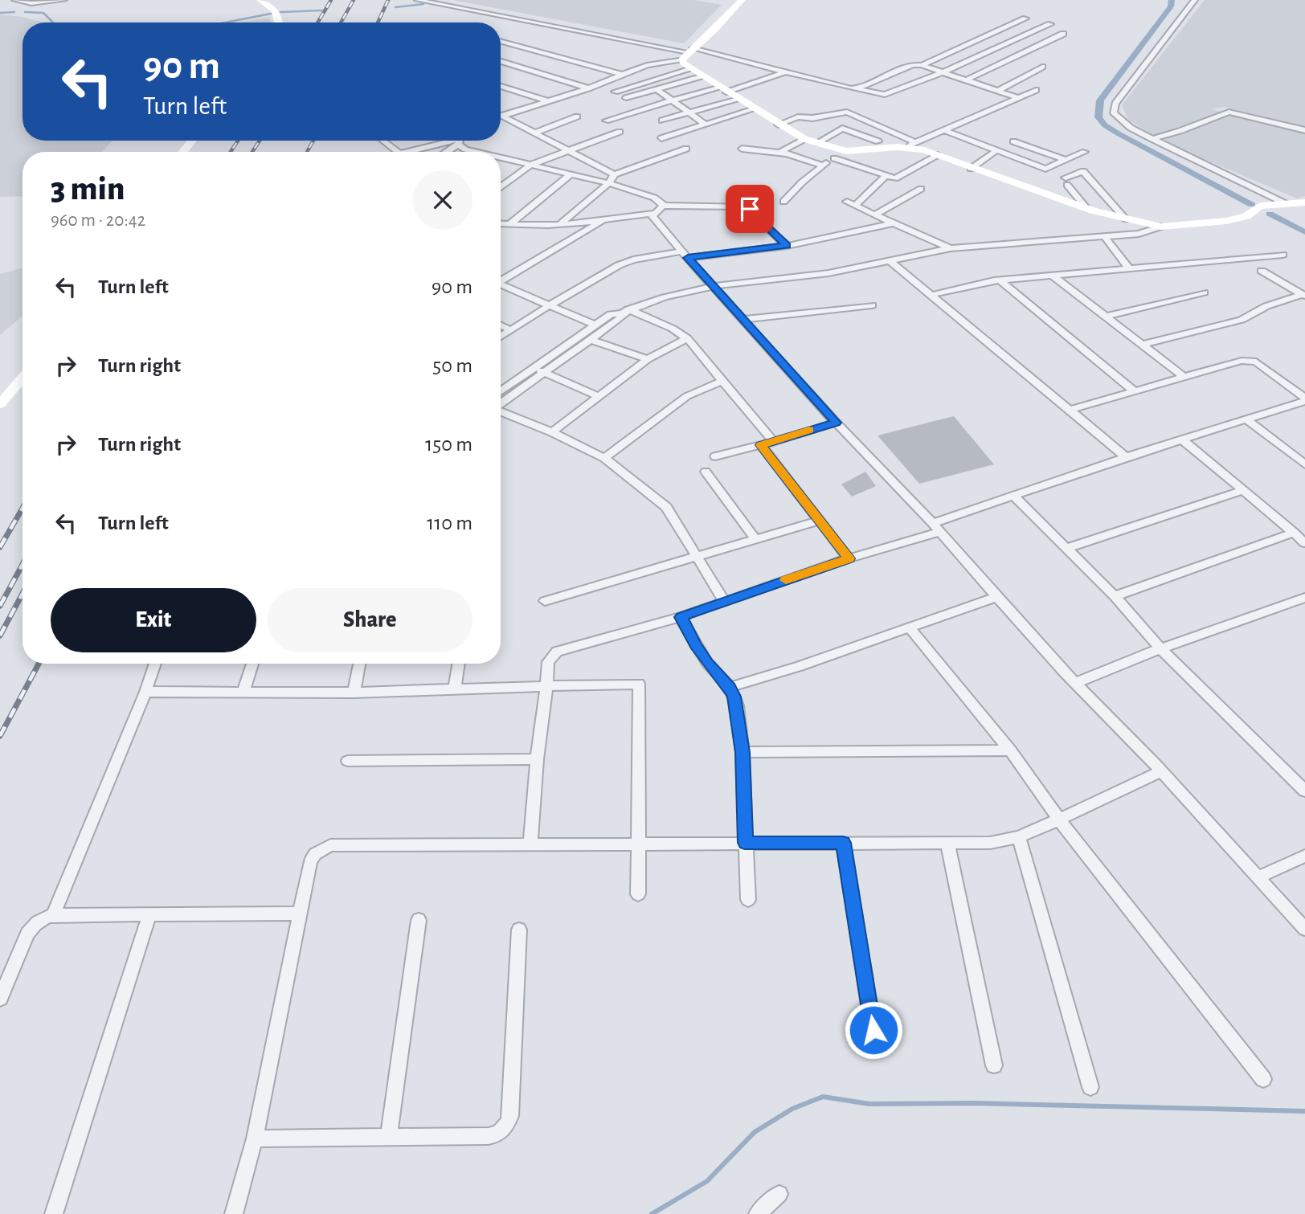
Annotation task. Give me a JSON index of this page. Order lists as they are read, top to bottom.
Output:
{
  "page": {
    "turn": ["90 m", "Turn left"],
    "heading": ["3 min", "960 m · 20:42"],
    "list": [
      {
        "name": "Turn left",
        "value": "90 m"
      },
      {
        "name": "Turn right",
        "value": "50 m"
      },
      {
        "name": "Turn right",
        "value": "150 m"
      },
      {
        "name": "Turn left",
        "value": "110 m"
      }
    ],
    "buttons": ["Exit", "Share"]
  }
}
